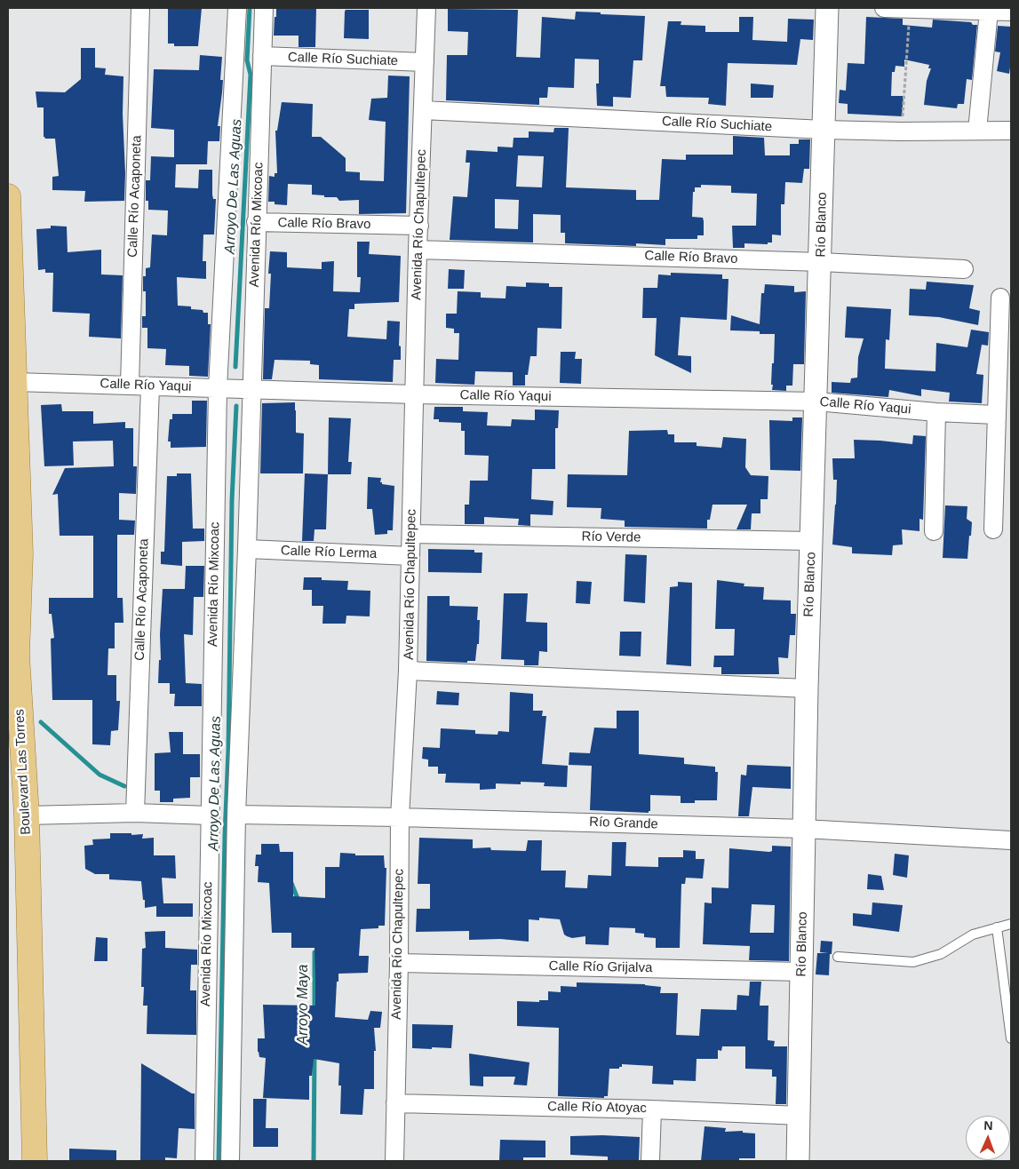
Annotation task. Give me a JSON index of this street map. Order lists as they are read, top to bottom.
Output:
{
  "streets": {
    "main road": ["Boulevard Las Torres"],
    "street": [
      "Calle Río Suchiate",
      "Calle Río Acaponeta",
      "Calle Río Bravo",
      "Avenida Río Mixcoac",
      "Avenida Río Chapultepec",
      "Río Blanco",
      "Calle Río Yaqui",
      "Río Verde",
      "Calle Río Lerma",
      "Río Grande",
      "Calle Río Grijalva",
      "Calle Río Atoyac"
    ]
  },
  "crossings": [
    ["Calle Río Suchiate", "Avenida Río Mixcoac"],
    ["Calle Río Suchiate", "Avenida Río Chapultepec"],
    ["Calle Río Suchiate", "Río Blanco"],
    ["Calle Río Acaponeta", "Calle Río Yaqui"],
    ["Calle Río Bravo", "Avenida Río Mixcoac"],
    ["Calle Río Bravo", "Avenida Río Chapultepec"],
    ["Calle Río Bravo", "Río Blanco"],
    ["Avenida Río Mixcoac", "Calle Río Yaqui"],
    ["Avenida Río Mixcoac", "Calle Río Lerma"],
    ["Avenida Río Mixcoac", "Río Grande"],
    ["Avenida Río Chapultepec", "Calle Río Yaqui"],
    ["Avenida Río Chapultepec", "Río Verde"],
    ["Avenida Río Chapultepec", "Calle Río Lerma"],
    ["Avenida Río Chapultepec", "Río Grande"],
    ["Avenida Río Chapultepec", "Calle Río Grijalva"],
    ["Avenida Río Chapultepec", "Calle Río Atoyac"],
    ["Río Blanco", "Calle Río Yaqui"],
    ["Río Blanco", "Río Verde"],
    ["Río Blanco", "Río Grande"],
    ["Río Blanco", "Calle Río Grijalva"],
    ["Río Blanco", "Calle Río Atoyac"],
    ["Calle Río Yaqui", "Boulevard Las Torres"]
  ],
  "water": ["Arroyo De Las Aguas", "Arroyo Maya"],
  "north": "top"
}
